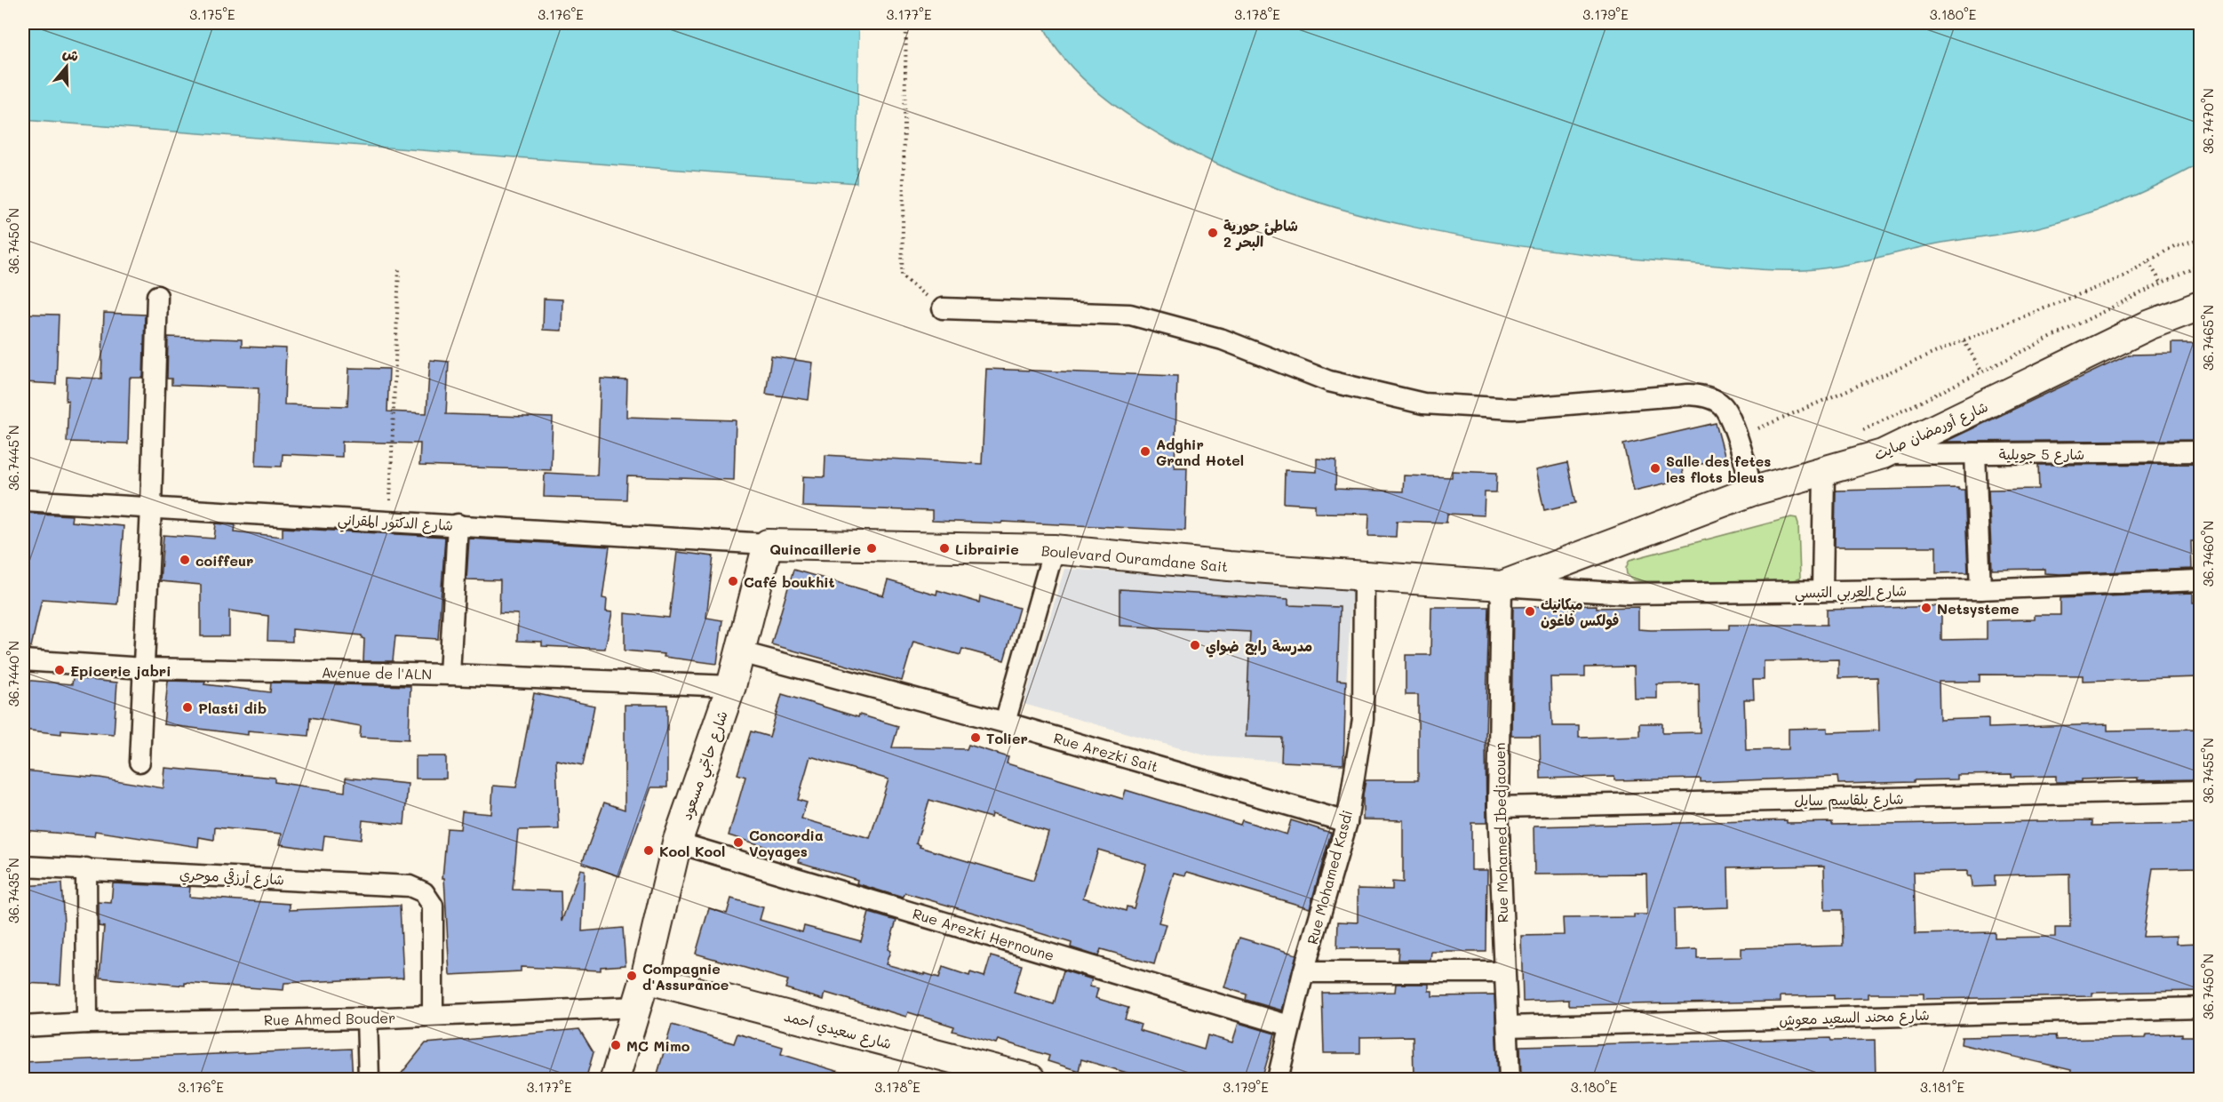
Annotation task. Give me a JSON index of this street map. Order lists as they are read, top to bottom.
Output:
{
  "streets": {
    "main road": [
      "شارع أورمضان صايت",
      "Boulevard Ouramdane Sait",
      "شارع حاجّي مسعود",
      "شارع سعيدي أحمد"
    ],
    "street": [
      "شارع 5 جويلية",
      "شارع الدكتور المقراني",
      "شارع العربي التبسي",
      "Avenue de l'ALN",
      "Rue Arezki Sait",
      "شارع بلقاسم سايل",
      "Rue Mohamed Ibedjaouen",
      "شارع أرزقي موحري",
      "Rue Mohamed Kasdi",
      "Rue Arezki Hernoune",
      "شارع محند السعيد معوش",
      "Rue Ahmed Bouder"
    ]
  },
  "crossings": [
    ["شارع أورمضان صايت", "شارع 5 جويلية"],
    ["شارع أورمضان صايت", "Boulevard Ouramdane Sait"],
    ["شارع أورمضان صايت", "شارع العربي التبسي"],
    ["شارع أورمضان صايت", "Rue Mohamed Ibedjaouen"],
    ["شارع الدكتور المقراني", "Boulevard Ouramdane Sait"],
    ["شارع الدكتور المقراني", "شارع حاجّي مسعود"],
    ["Boulevard Ouramdane Sait", "شارع العربي التبسي"],
    ["Boulevard Ouramdane Sait", "شارع حاجّي مسعود"],
    ["Boulevard Ouramdane Sait", "Rue Mohamed Ibedjaouen"],
    ["Boulevard Ouramdane Sait", "Rue Mohamed Kasdi"],
    ["شارع العربي التبسي", "Rue Mohamed Ibedjaouen"],
    ["Avenue de l'ALN", "شارع حاجّي مسعود"],
    ["Rue Arezki Sait", "شارع حاجّي مسعود"],
    ["Rue Arezki Sait", "Rue Mohamed Kasdi"],
    ["شارع حاجّي مسعود", "Rue Arezki Hernoune"],
    ["شارع حاجّي مسعود", "Rue Ahmed Bouder"],
    ["شارع حاجّي مسعود", "شارع سعيدي أحمد"],
    ["شارع بلقاسم سايل", "Rue Mohamed Ibedjaouen"],
    ["Rue Mohamed Ibedjaouen", "شارع محند السعيد معوش"],
    ["شارع أرزقي موحري", "Rue Ahmed Bouder"],
    ["Rue Mohamed Kasdi", "Rue Arezki Hernoune"]
  ],
  "places": [
    "شاطئ حورية البحر 2",
    "Adghir Grand Hotel",
    "Salle des fetes les flots bleus",
    "Quincaillerie",
    "Librairie",
    "coiffeur",
    "Café boukhit",
    "Netsysteme",
    "ميكانيك فولكس فاغون",
    "مدرسة رابح ضواي",
    "Epicerie jabri",
    "Plasti dib",
    "Tolier",
    "Concordia Voyages",
    "Kool Kool",
    "Compagnie d'Assurance",
    "MC Mimo"
  ],
  "north": "top",
  "coordinates": [
    "3.175°E",
    "3.176°E",
    "3.177°E",
    "3.178°E",
    "3.179°E",
    "3.180°E",
    "36.7470°N",
    "36.7450°N",
    "36.7465°N",
    "36.7445°N",
    "36.7460°N",
    "36.7440°N",
    "36.7455°N",
    "36.7435°N",
    "3.181°E"
  ]
}
